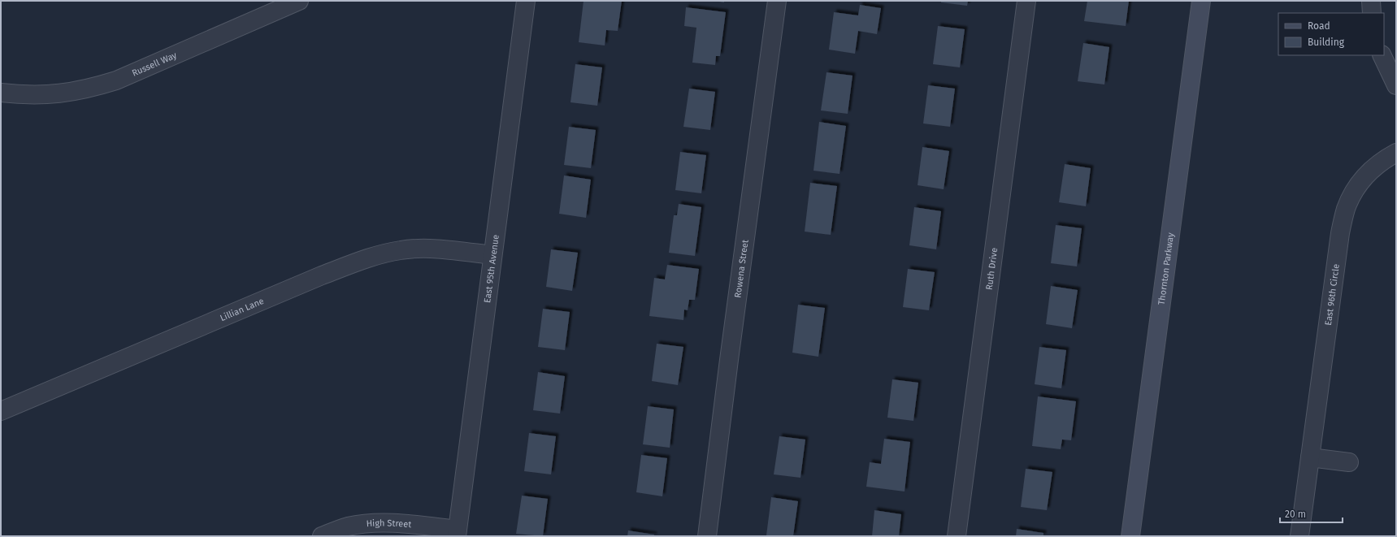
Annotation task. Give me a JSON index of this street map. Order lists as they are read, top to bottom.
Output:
{
  "streets": {
    "main road": ["Thornton Parkway"],
    "street": [
      "Russell Way",
      "East 95th Avenue",
      "Rowena Street",
      "Ruth Drive",
      "East 96th Circle",
      "Lillian Lane",
      "High Street"
    ]
  },
  "crossings": [
    ["East 95th Avenue", "Lillian Lane"],
    ["East 95th Avenue", "High Street"]
  ],
  "legend": ["Road", "Building"],
  "scale_bar": "20 m"
}
